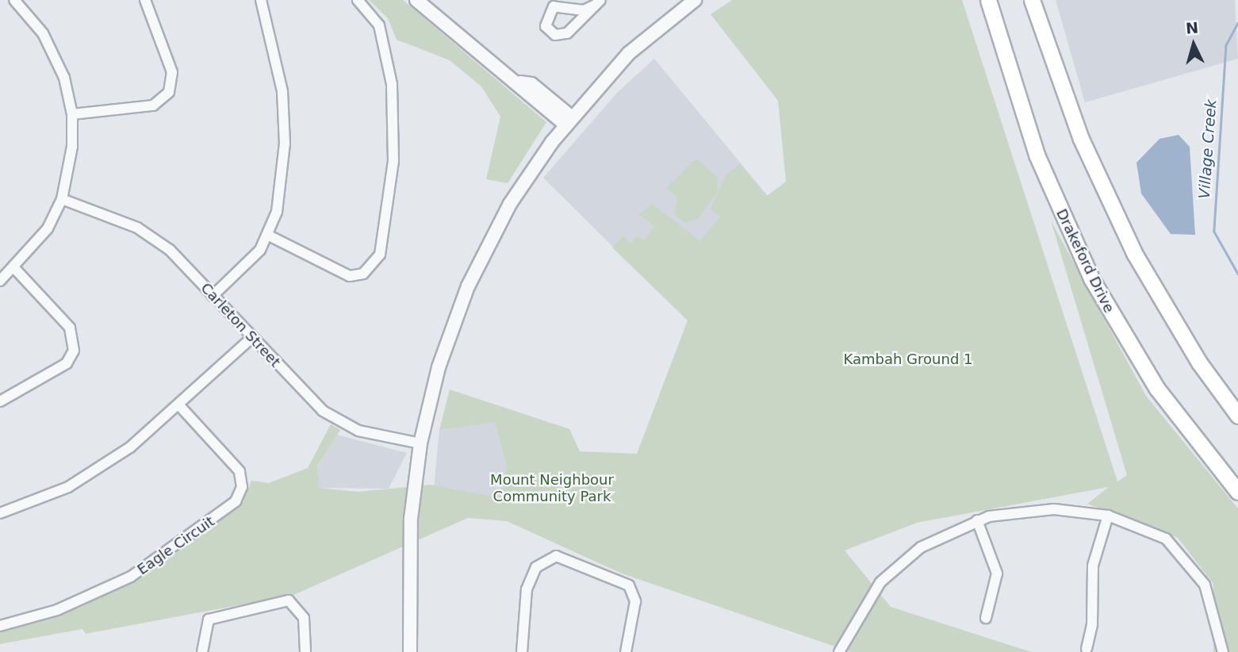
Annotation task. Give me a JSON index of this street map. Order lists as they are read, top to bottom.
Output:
{
  "streets": {
    "highway": ["Drakeford Drive"],
    "street": ["Carleton Street", "Eagle Circuit"]
  },
  "water": ["Village Creek"],
  "parks": ["Kambah Ground 1", "Mount Neighbour Community Park"],
  "north": "top"
}
